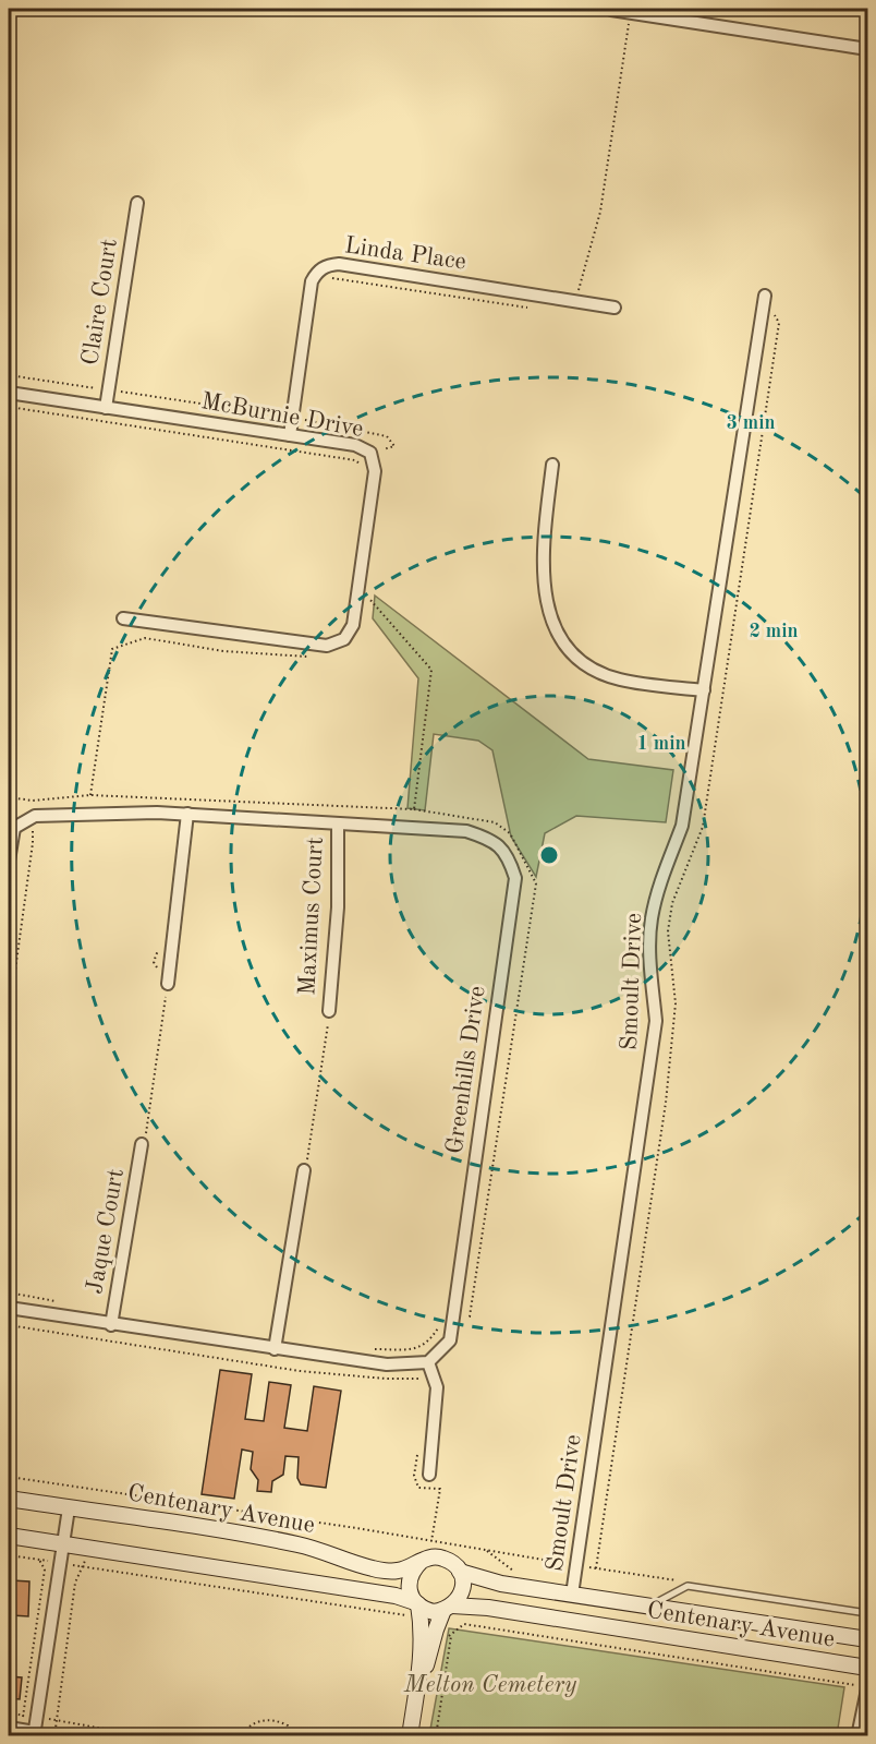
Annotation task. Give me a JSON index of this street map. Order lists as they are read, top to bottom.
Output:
{
  "streets": {
    "street": [
      "Linda Place",
      "Claire Court",
      "McBurnie Drive",
      "Maximus Court",
      "Smoult Drive",
      "Greenhills Drive",
      "Jaque Court",
      "Centenary Avenue"
    ]
  },
  "crossings": [
    ["Linda Place", "McBurnie Drive"],
    ["Claire Court", "McBurnie Drive"],
    ["Maximus Court", "Greenhills Drive"],
    ["Smoult Drive", "Centenary Avenue"]
  ],
  "parks": ["Melton Cemetery"],
  "rings": ["3 min", "2 min", "1 min"]
}
